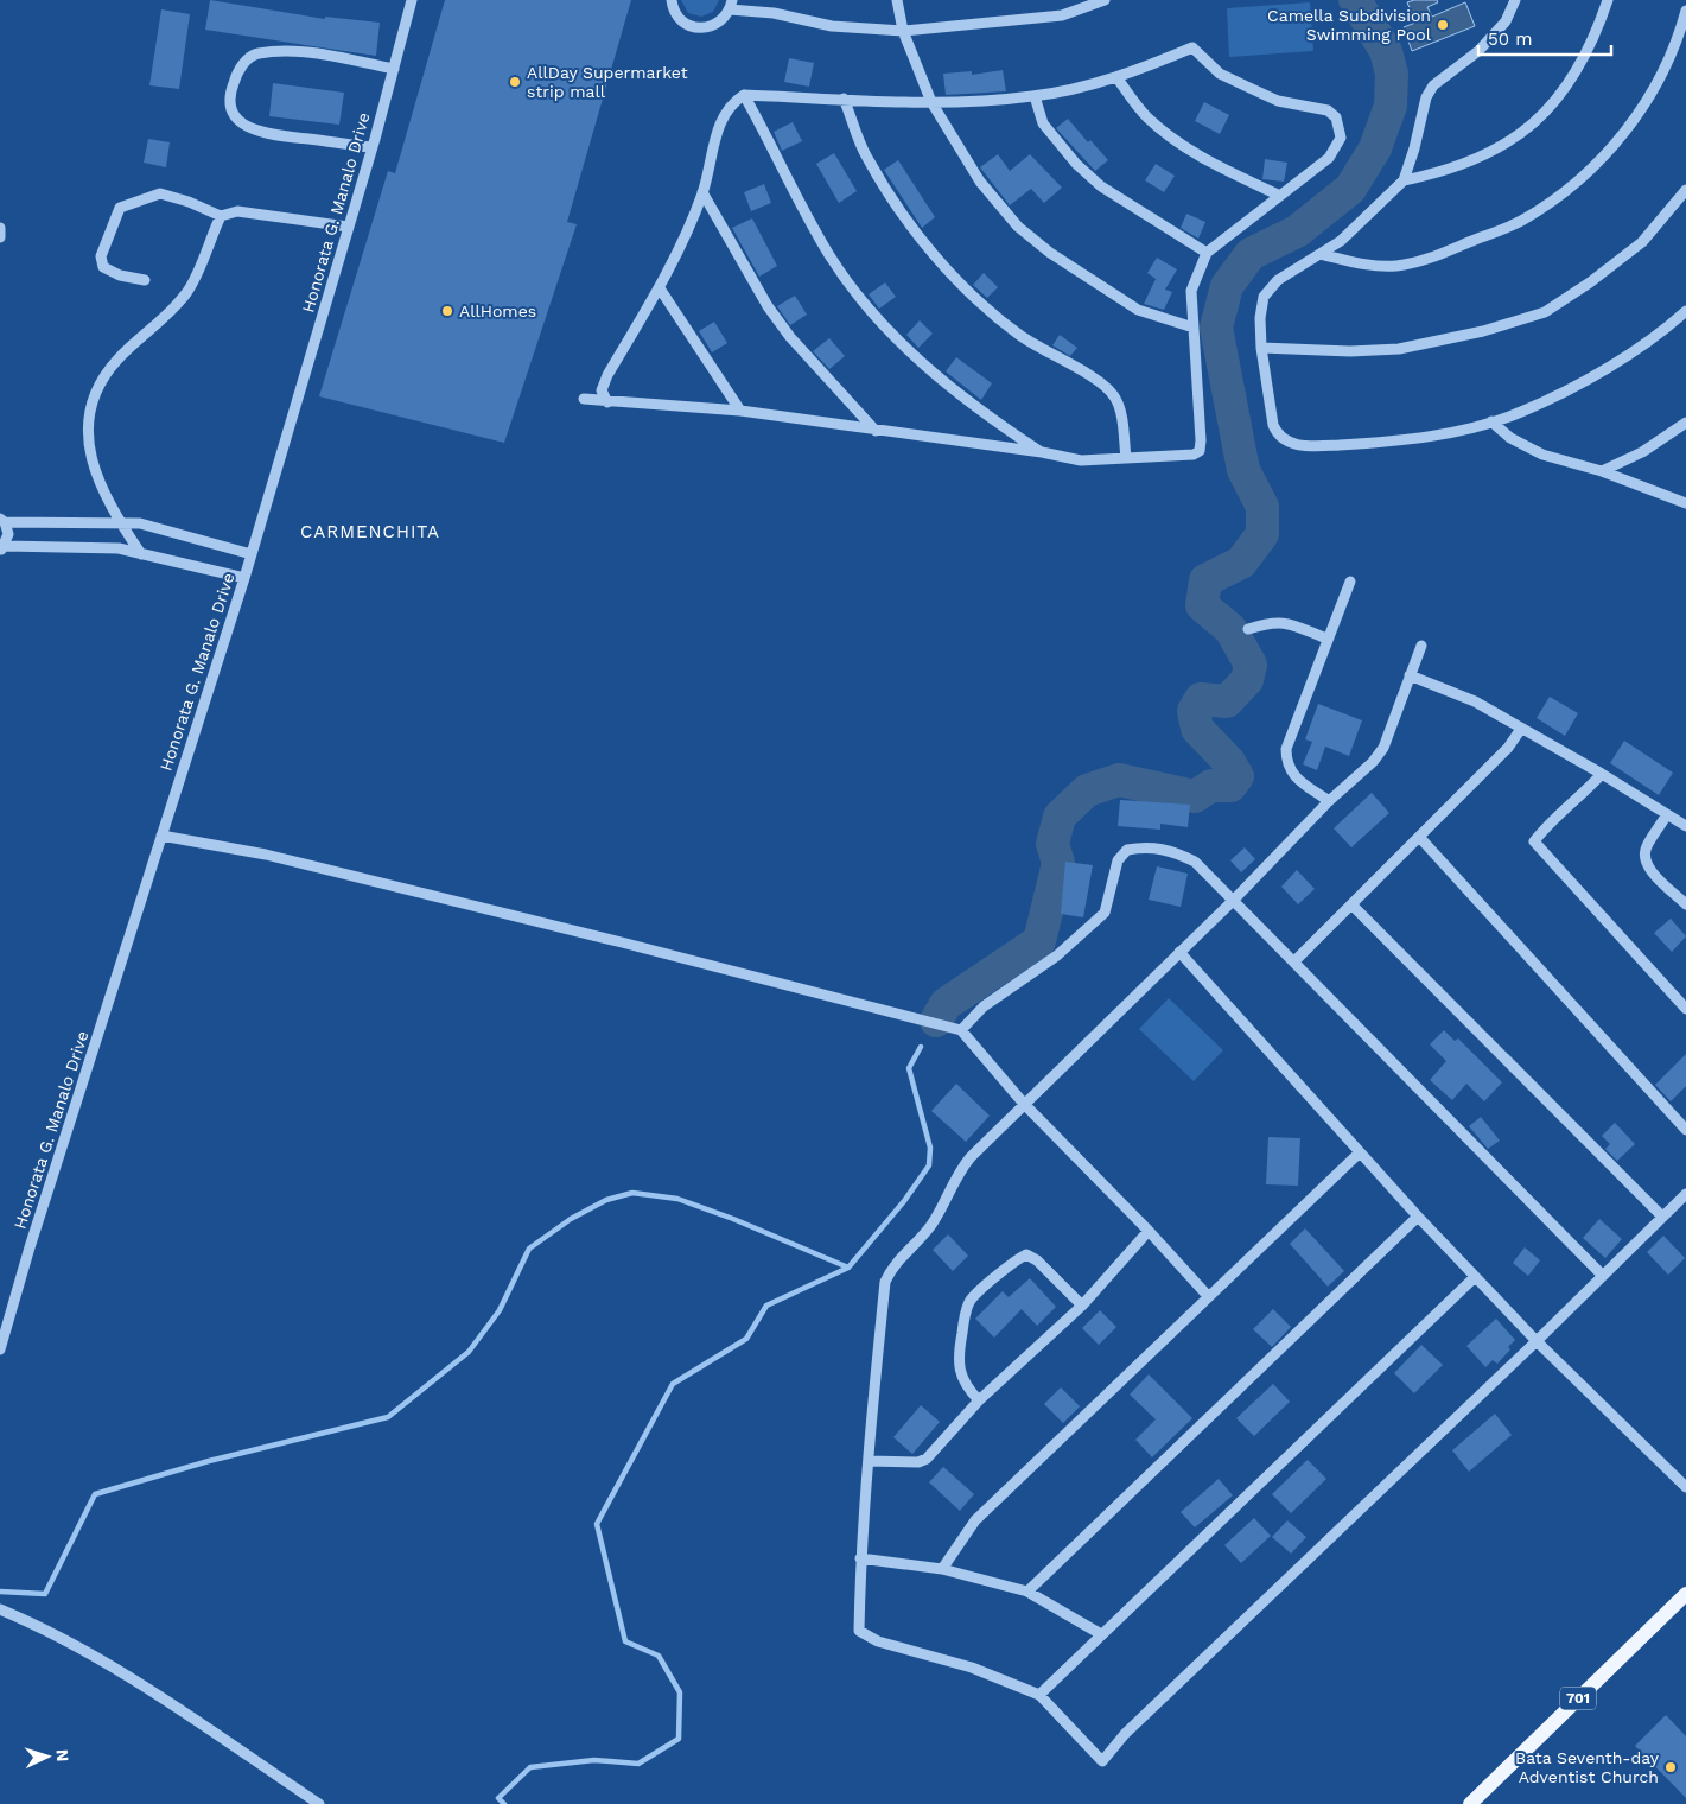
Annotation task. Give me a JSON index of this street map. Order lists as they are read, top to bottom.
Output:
{
  "streets": {
    "main road": ["701"],
    "street": ["Honorata G. Manalo Drive"]
  },
  "districts": ["CARMENCHITA"],
  "places": [
    "Camella Subdivision Swimming Pool",
    "AllDay Supermarket strip mall",
    "AllHomes",
    "Bata Seventh-day Adventist Church"
  ],
  "scale_bar": "50 m",
  "north": "right"
}
